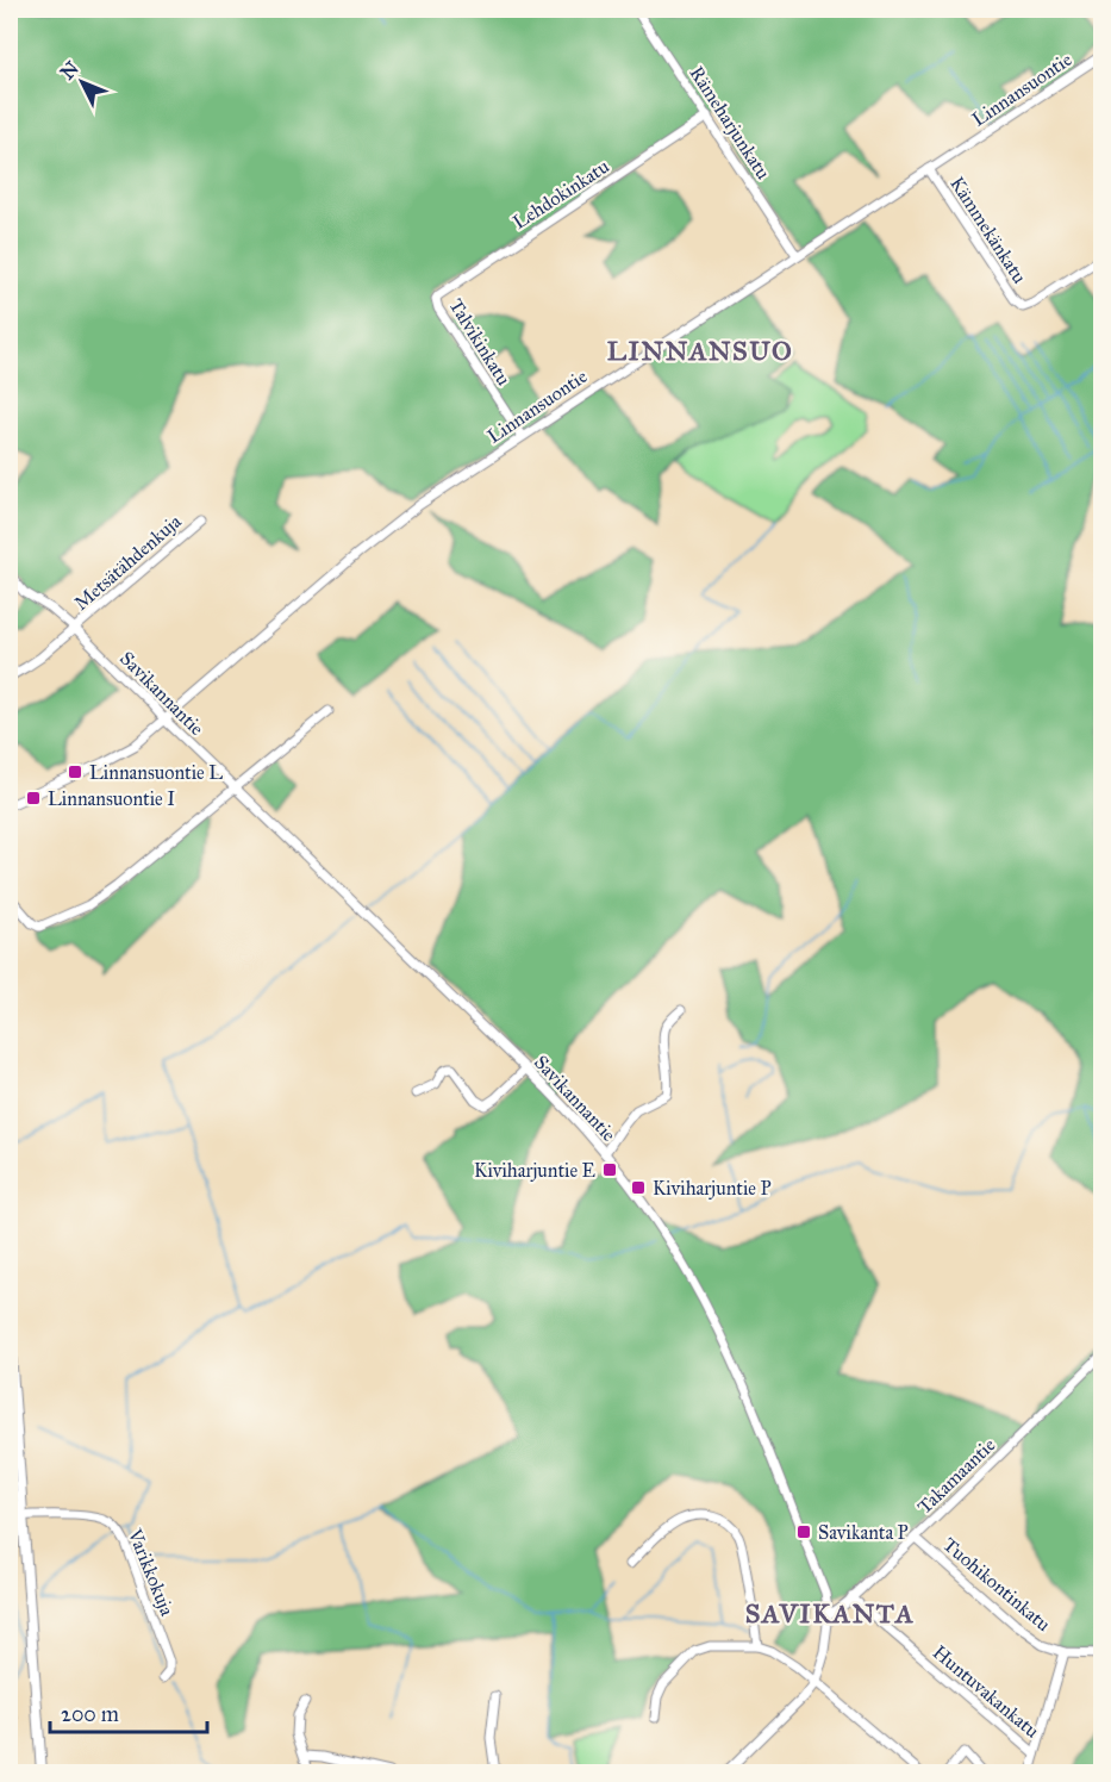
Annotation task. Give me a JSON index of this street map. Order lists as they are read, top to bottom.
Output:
{
  "streets": {
    "street": [
      "Linnansuontie",
      "Rämeharjunkatu",
      "Lehdokinkatu",
      "Kämmekänkatu",
      "Talvikinkatu",
      "Metsätähdenkuja",
      "Savikannantie",
      "Takamaantie",
      "Varikkokuja",
      "Tuohikontinkatu",
      "Huntuvakankatu"
    ]
  },
  "crossings": [
    ["Linnansuontie", "Rämeharjunkatu"],
    ["Linnansuontie", "Kämmekänkatu"],
    ["Linnansuontie", "Talvikinkatu"],
    ["Linnansuontie", "Savikannantie"],
    ["Rämeharjunkatu", "Lehdokinkatu"],
    ["Lehdokinkatu", "Talvikinkatu"],
    ["Metsätähdenkuja", "Savikannantie"],
    ["Savikannantie", "Takamaantie"],
    ["Takamaantie", "Tuohikontinkatu"],
    ["Takamaantie", "Huntuvakankatu"]
  ],
  "districts": ["LINNANSUO", "SAVIKANTA"],
  "places": {
    "transit": [
      "Linnansuontie L",
      "Linnansuontie I",
      "Kiviharjuntie E",
      "Kiviharjuntie P",
      "Savikanta P"
    ]
  },
  "scale_bar": "200 m",
  "north": "top left"
}
